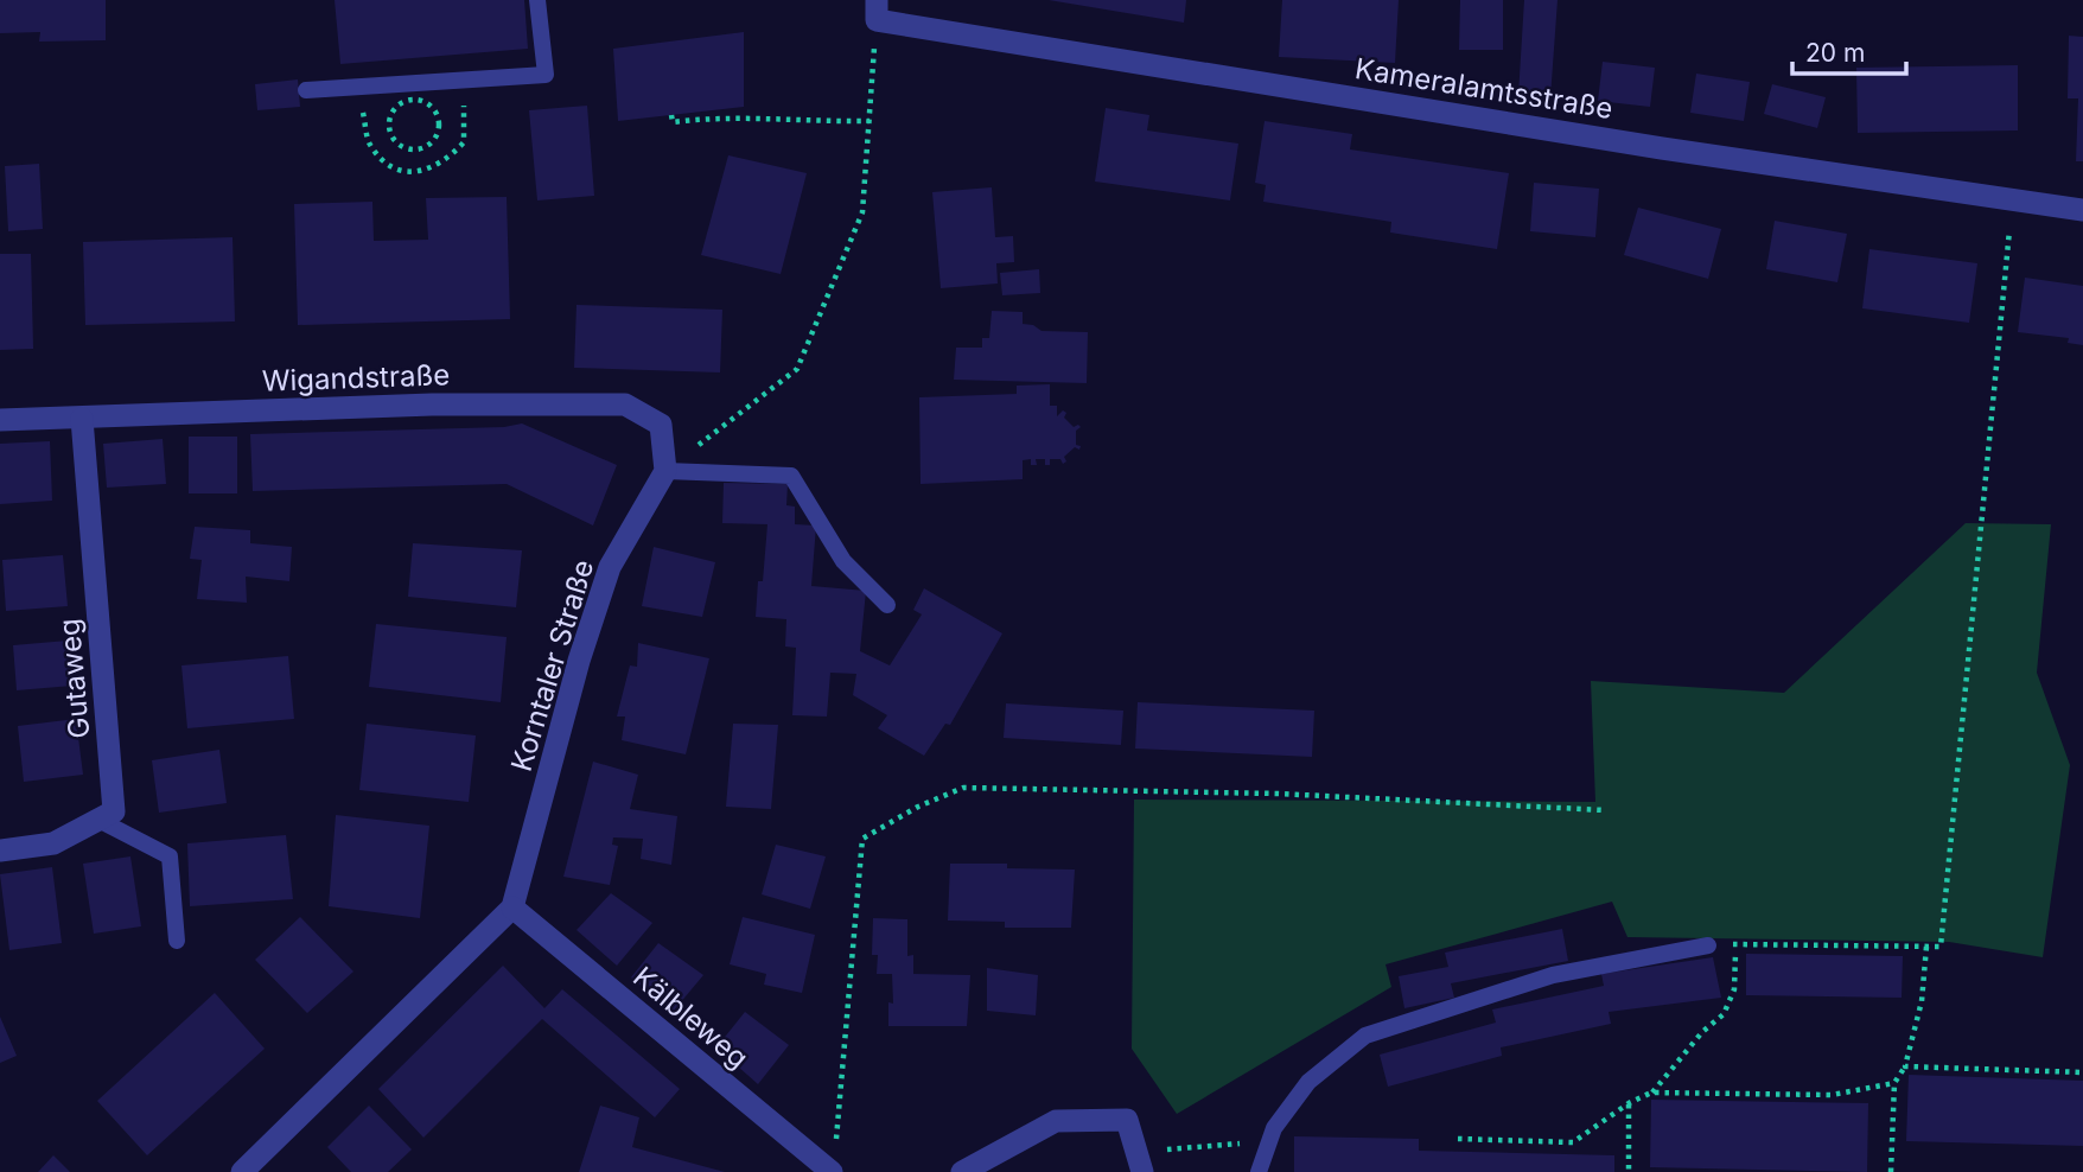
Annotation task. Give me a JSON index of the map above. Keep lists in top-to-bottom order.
{
  "streets": {
    "street": [
      "Kameralamtsstraße",
      "Wigandstraße",
      "Korntaler Straße",
      "Gutaweg",
      "Kälbleweg"
    ]
  },
  "crossings": [
    ["Wigandstraße", "Korntaler Straße"],
    ["Wigandstraße", "Gutaweg"],
    ["Korntaler Straße", "Kälbleweg"]
  ],
  "scale_bar": "20 m"
}
